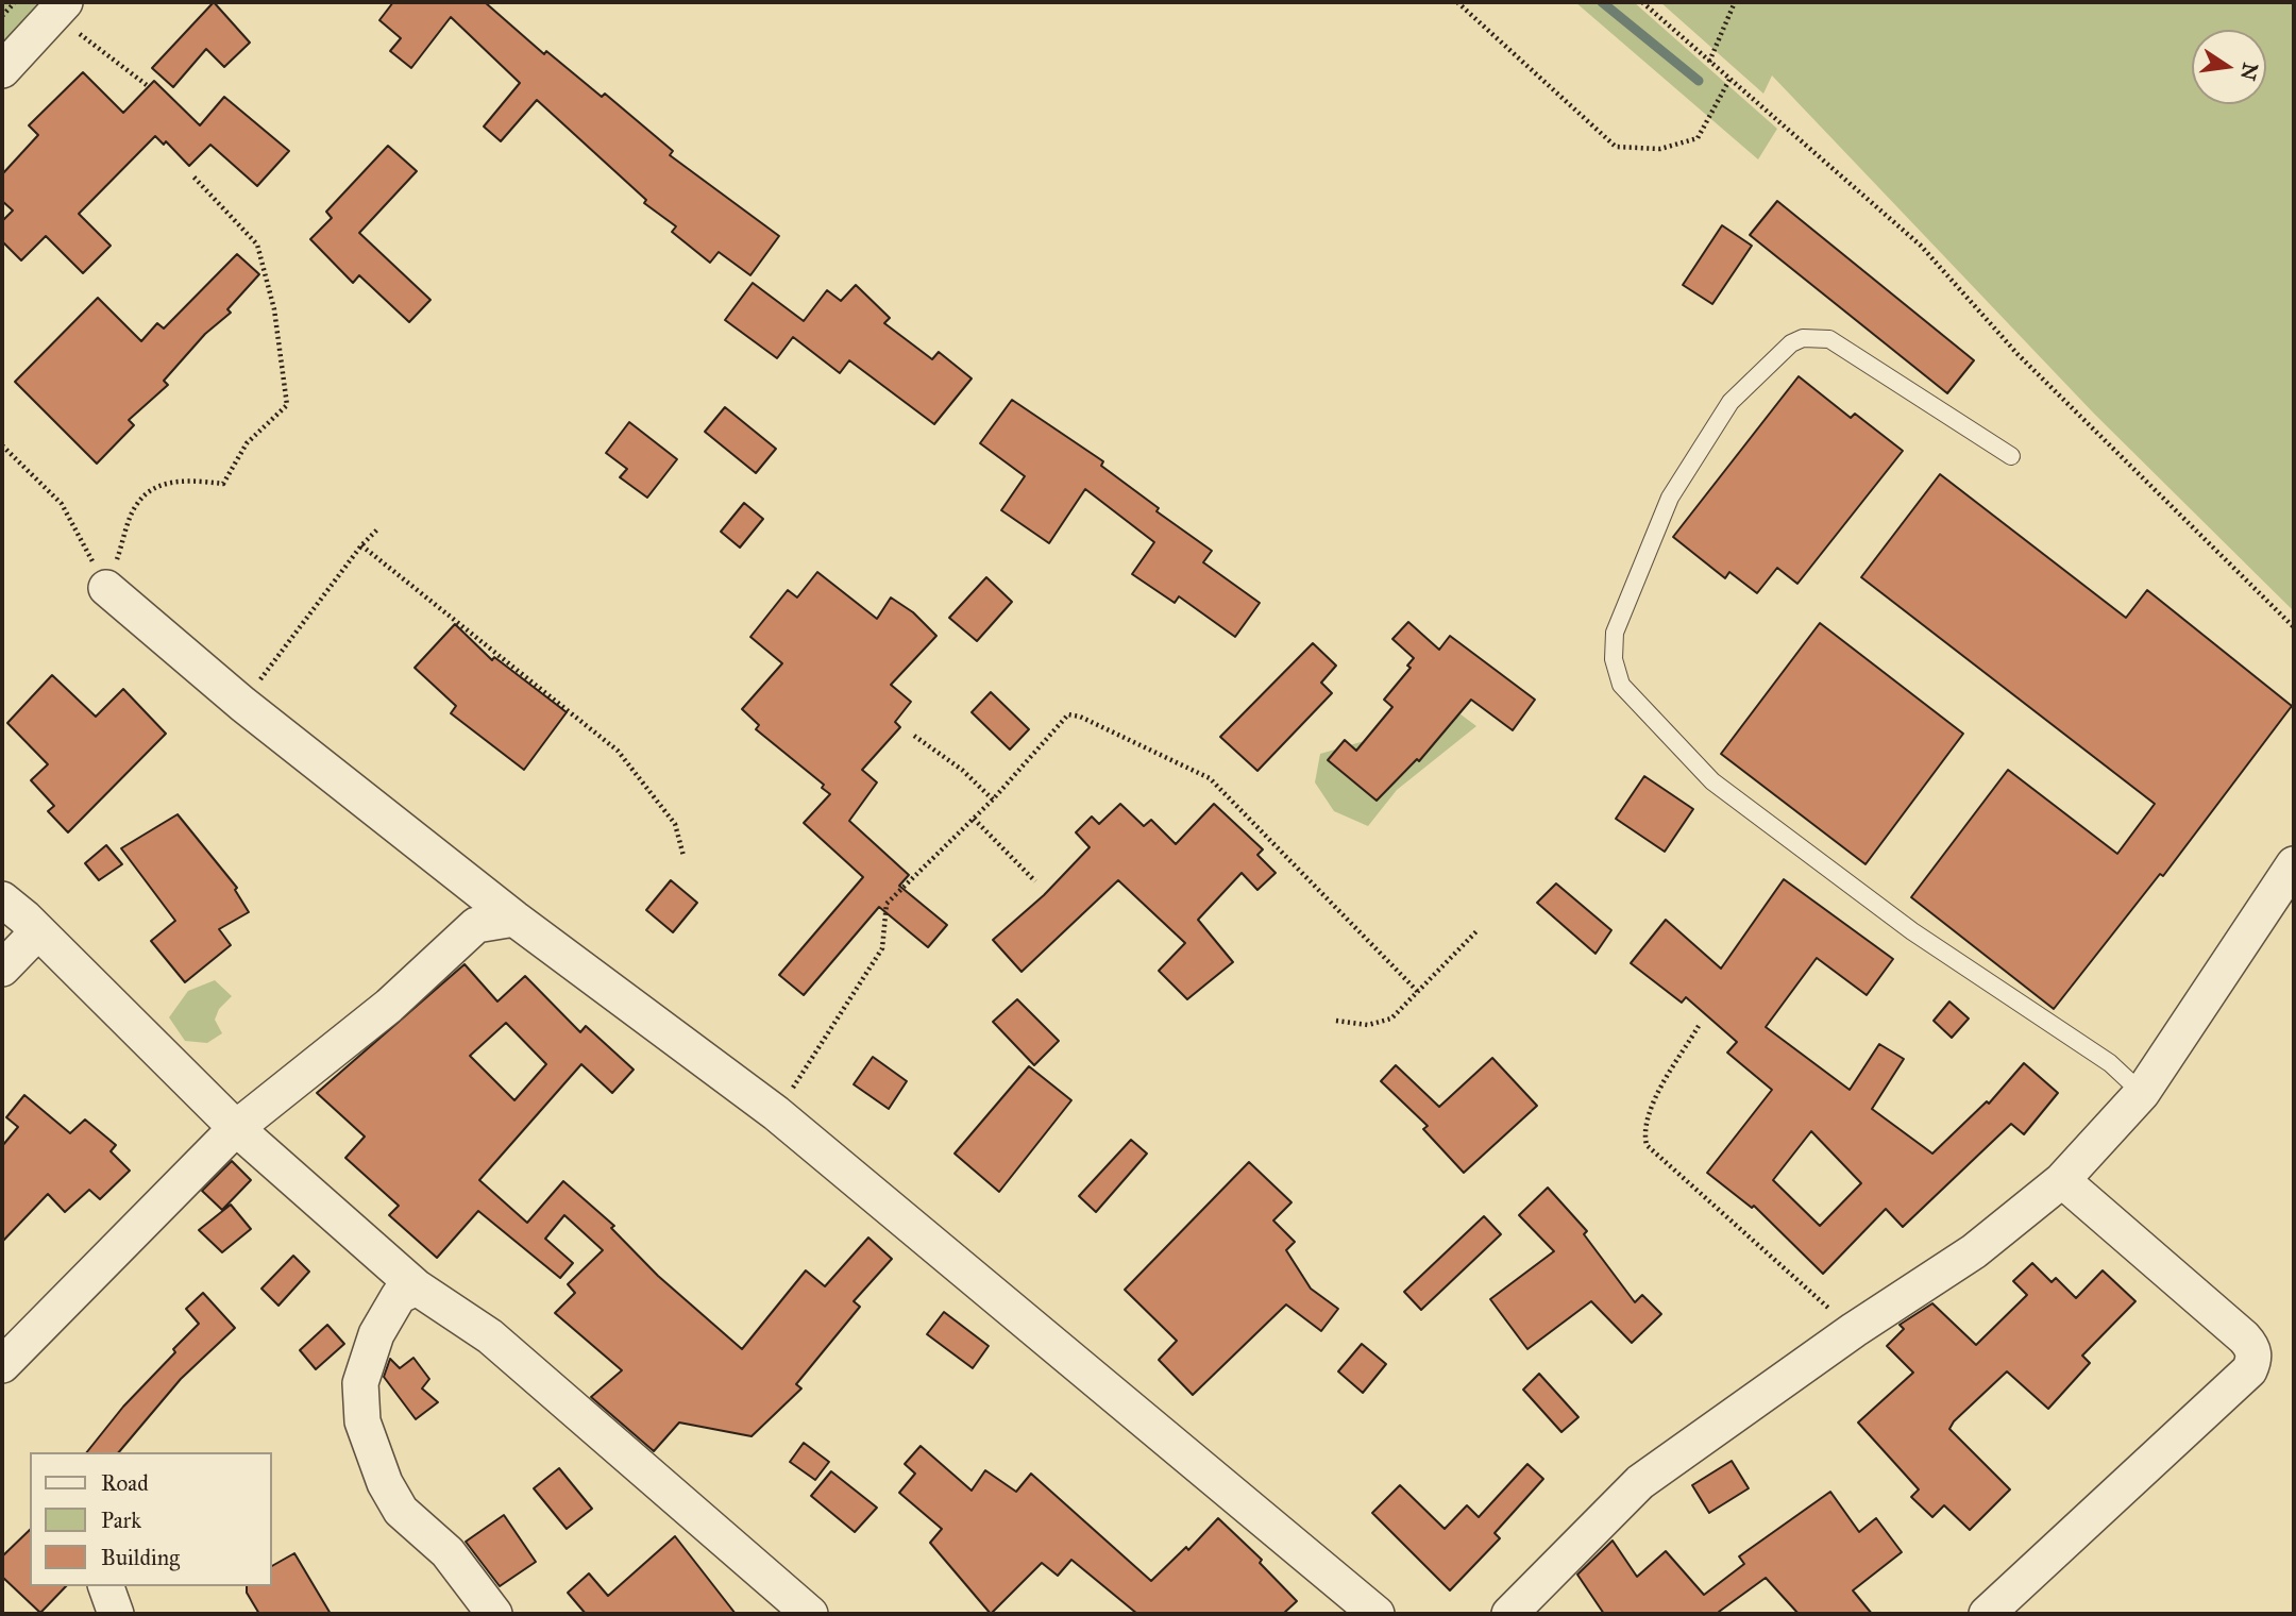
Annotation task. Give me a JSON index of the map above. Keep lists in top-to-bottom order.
{
  "legend": ["Road", "Park", "Building"],
  "north": "right"
}
